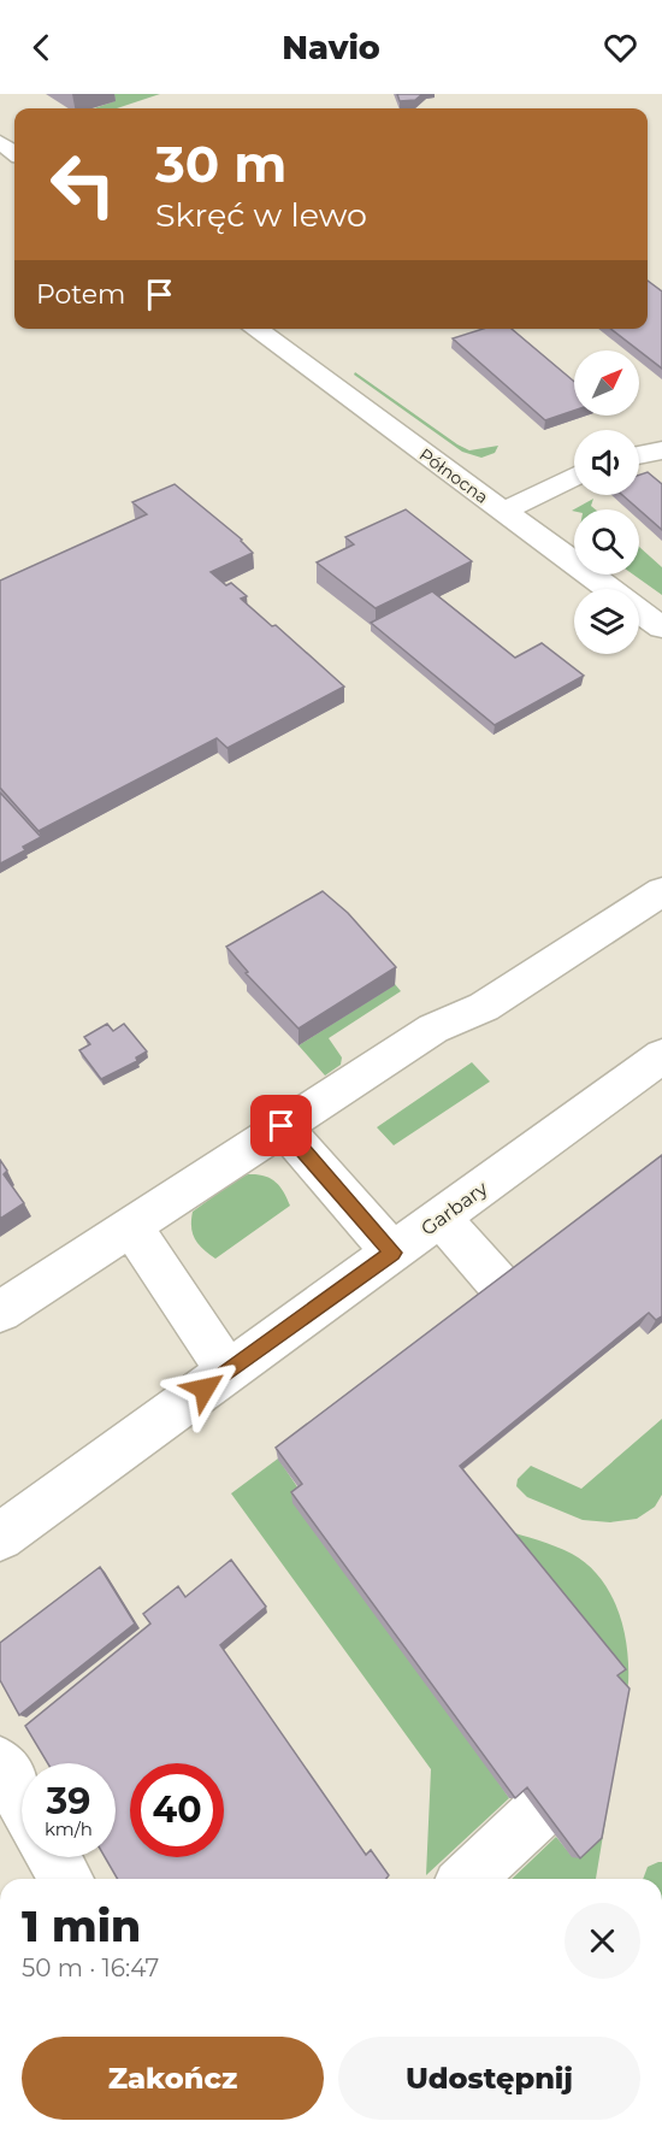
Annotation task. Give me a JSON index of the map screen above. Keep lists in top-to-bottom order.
{
  "streets": {
    "street": ["Północna", "Garbary"]
  },
  "north": "top right",
  "page": {
    "header": "Navio",
    "turn": ["30 m", "Skręć w lewo"],
    "then": "Potem",
    "speed": "39 km/h",
    "limit": "40",
    "heading": ["1 min", "50 m · 16:47"],
    "buttons": ["Zakończ", "Udostępnij"]
  }
}
